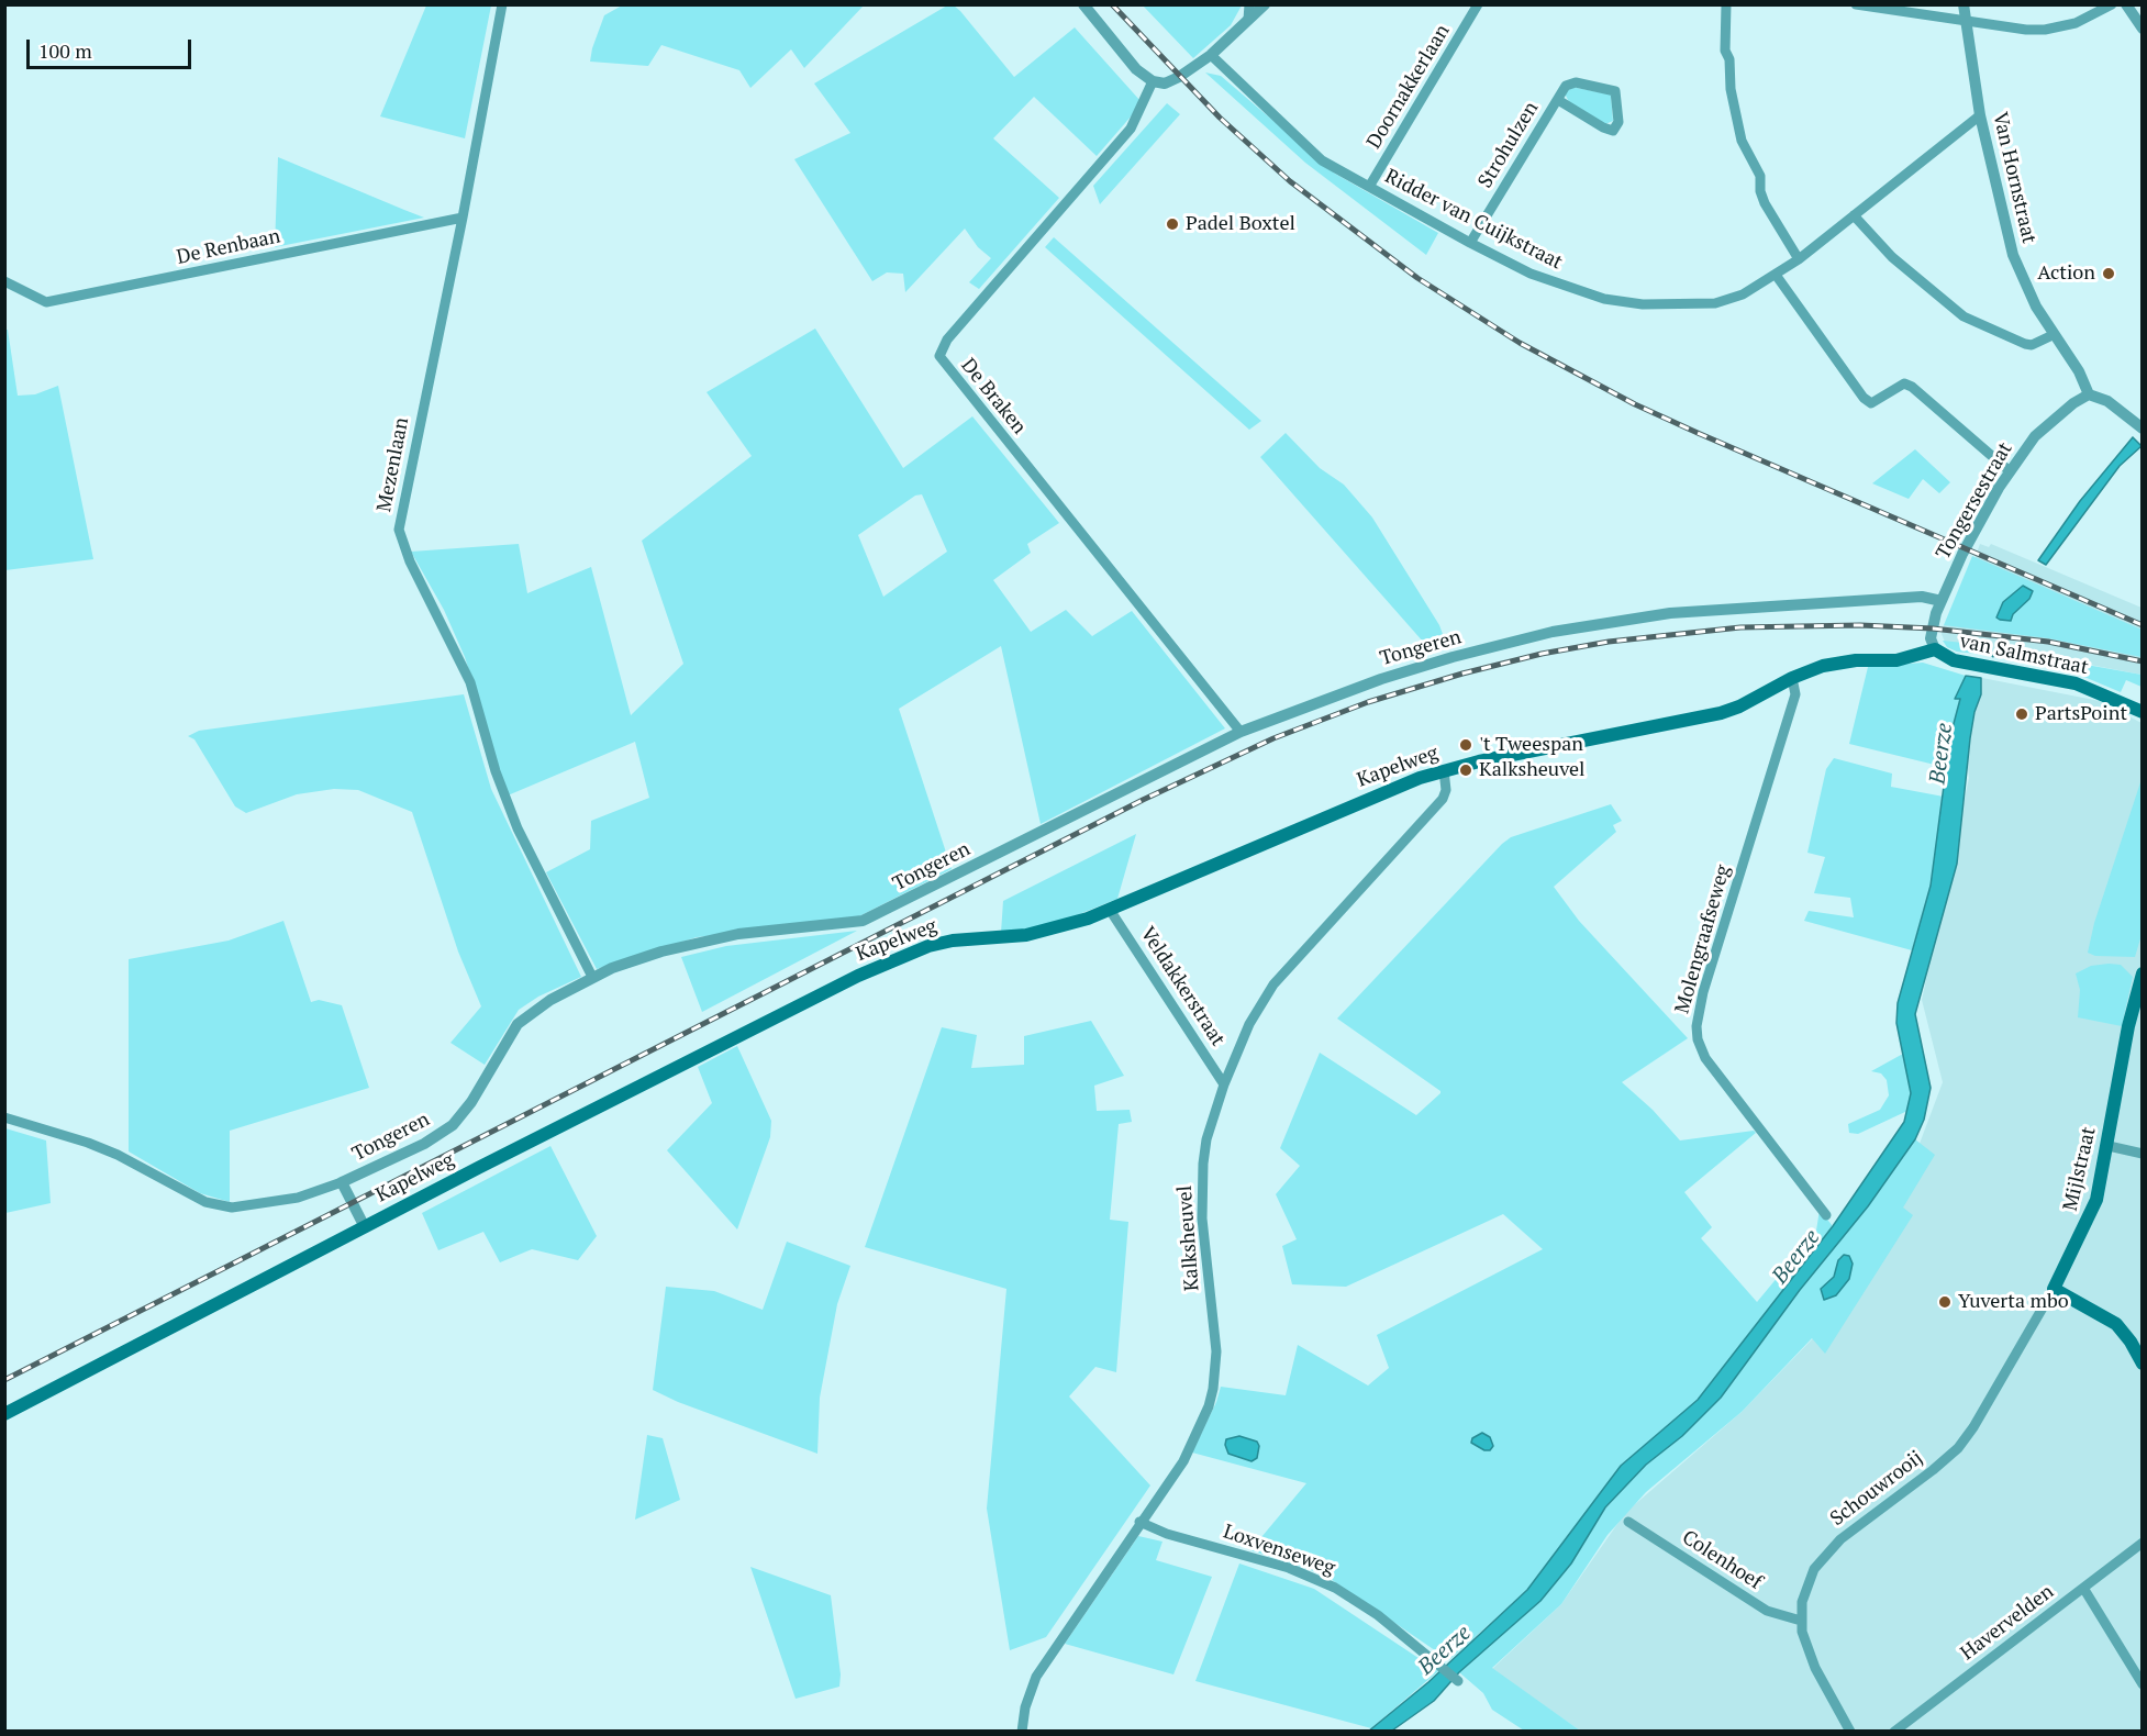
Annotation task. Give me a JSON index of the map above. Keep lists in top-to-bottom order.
{
  "streets": {
    "main road": ["van Salmstraat", "Kapelweg", "Mijlstraat"],
    "street": [
      "Doornakkerlaan",
      "Strohulzen",
      "Van Hornstraat",
      "Ridder van Cuijkstraat",
      "De Renbaan",
      "De Braken",
      "Mezenlaan",
      "Tongersestraat",
      "Tongeren",
      "Molengraafseweg",
      "Veldakkerstraat",
      "Kalksheuvel",
      "Schouwrooij",
      "Loxvenseweg",
      "Colenhoef",
      "Havervelden"
    ]
  },
  "crossings": [
    ["Doornakkerlaan", "Ridder van Cuijkstraat"],
    ["Strohulzen", "Ridder van Cuijkstraat"],
    ["Van Hornstraat", "Ridder van Cuijkstraat"],
    ["Van Hornstraat", "Tongersestraat"],
    ["De Renbaan", "Mezenlaan"],
    ["De Braken", "Tongeren"],
    ["Mezenlaan", "Tongeren"],
    ["Tongersestraat", "Tongeren"],
    ["Tongersestraat", "van Salmstraat"],
    ["Tongersestraat", "Kapelweg"],
    ["van Salmstraat", "Kapelweg"],
    ["Kapelweg", "Molengraafseweg"],
    ["Kapelweg", "Veldakkerstraat"],
    ["Kapelweg", "Kalksheuvel"],
    ["Veldakkerstraat", "Kalksheuvel"],
    ["Mijlstraat", "Schouwrooij"],
    ["Kalksheuvel", "Loxvenseweg"],
    ["Schouwrooij", "Colenhoef"]
  ],
  "water": ["Beerze"],
  "places": [
    "Padel Boxtel",
    "Action",
    "PartsPoint",
    "'t Tweespan",
    "Kalksheuvel",
    "Yuverta mbo"
  ],
  "scale_bar": "100 m"
}
